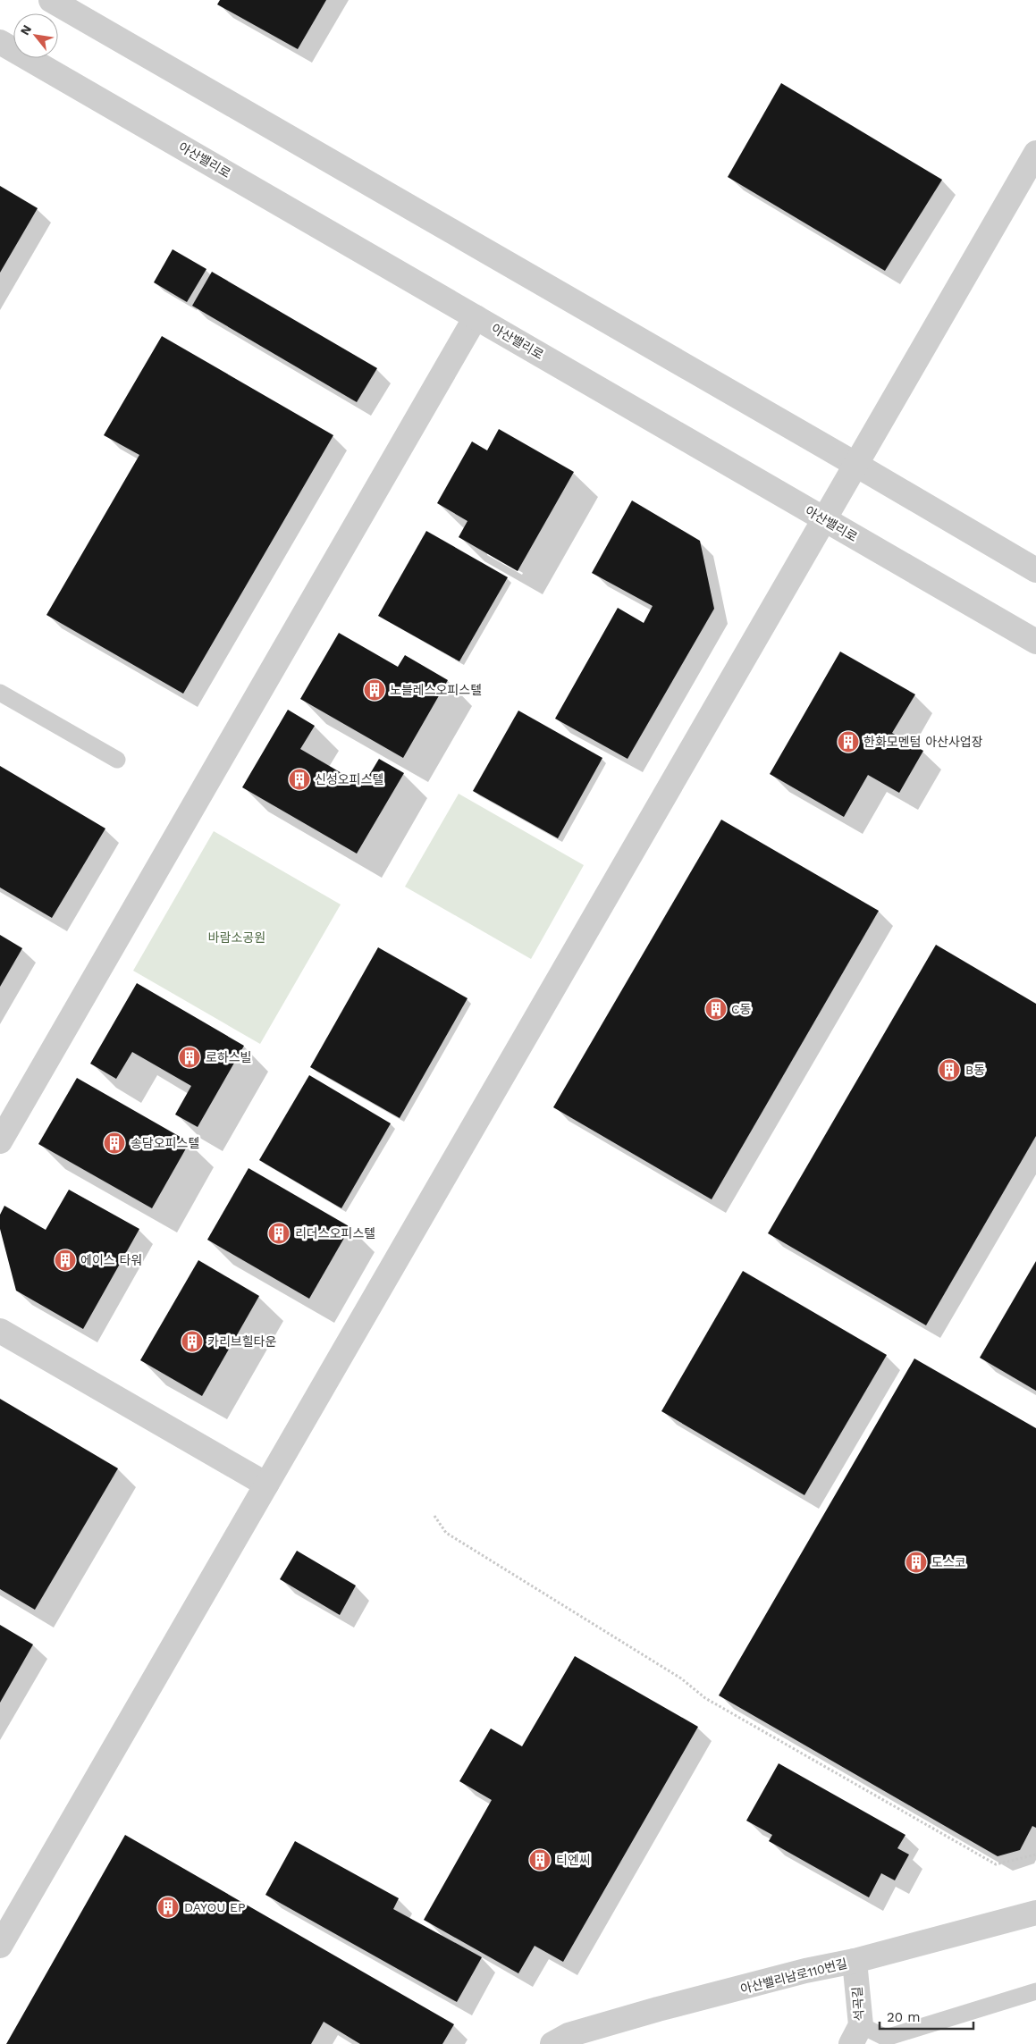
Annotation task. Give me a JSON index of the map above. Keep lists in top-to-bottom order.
{
  "streets": {
    "street": ["아산밸리로", "아산밸리남로110번길", "석곡길"]
  },
  "crossings": [
    ["아산밸리남로110번길", "석곡길"]
  ],
  "parks": ["바람소공원"],
  "places": {
    "building": [
      "노블레스오피스텔",
      "한화모멘텀 아산사업장",
      "신성오피스텔",
      "C동",
      "로하스빌",
      "B동",
      "송담오피스텔",
      "리더스오피스텔",
      "에이스 타워",
      "카리브힐타운",
      "도스코",
      "티엔씨",
      "DAYOU EP"
    ]
  },
  "scale_bar": "20 m",
  "north": "top left"
}
